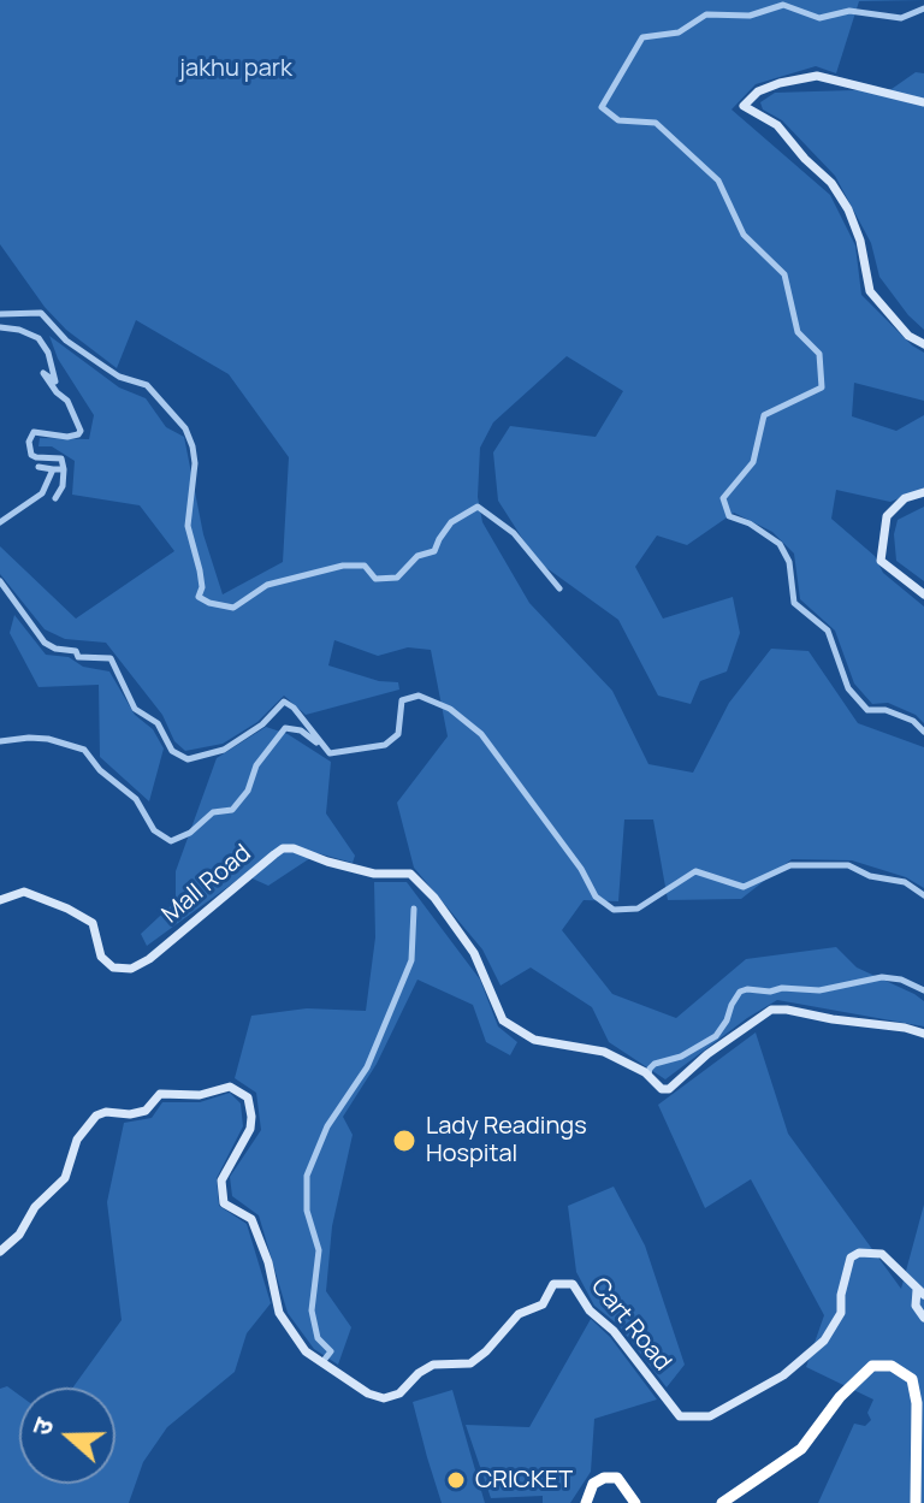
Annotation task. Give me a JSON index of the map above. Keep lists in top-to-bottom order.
{
  "streets": {
    "main road": ["Mall Road", "Cart Road"]
  },
  "parks": ["jakhu park"],
  "places": ["Lady Readings Hospital", "CRICKET"],
  "north": "left"
}
